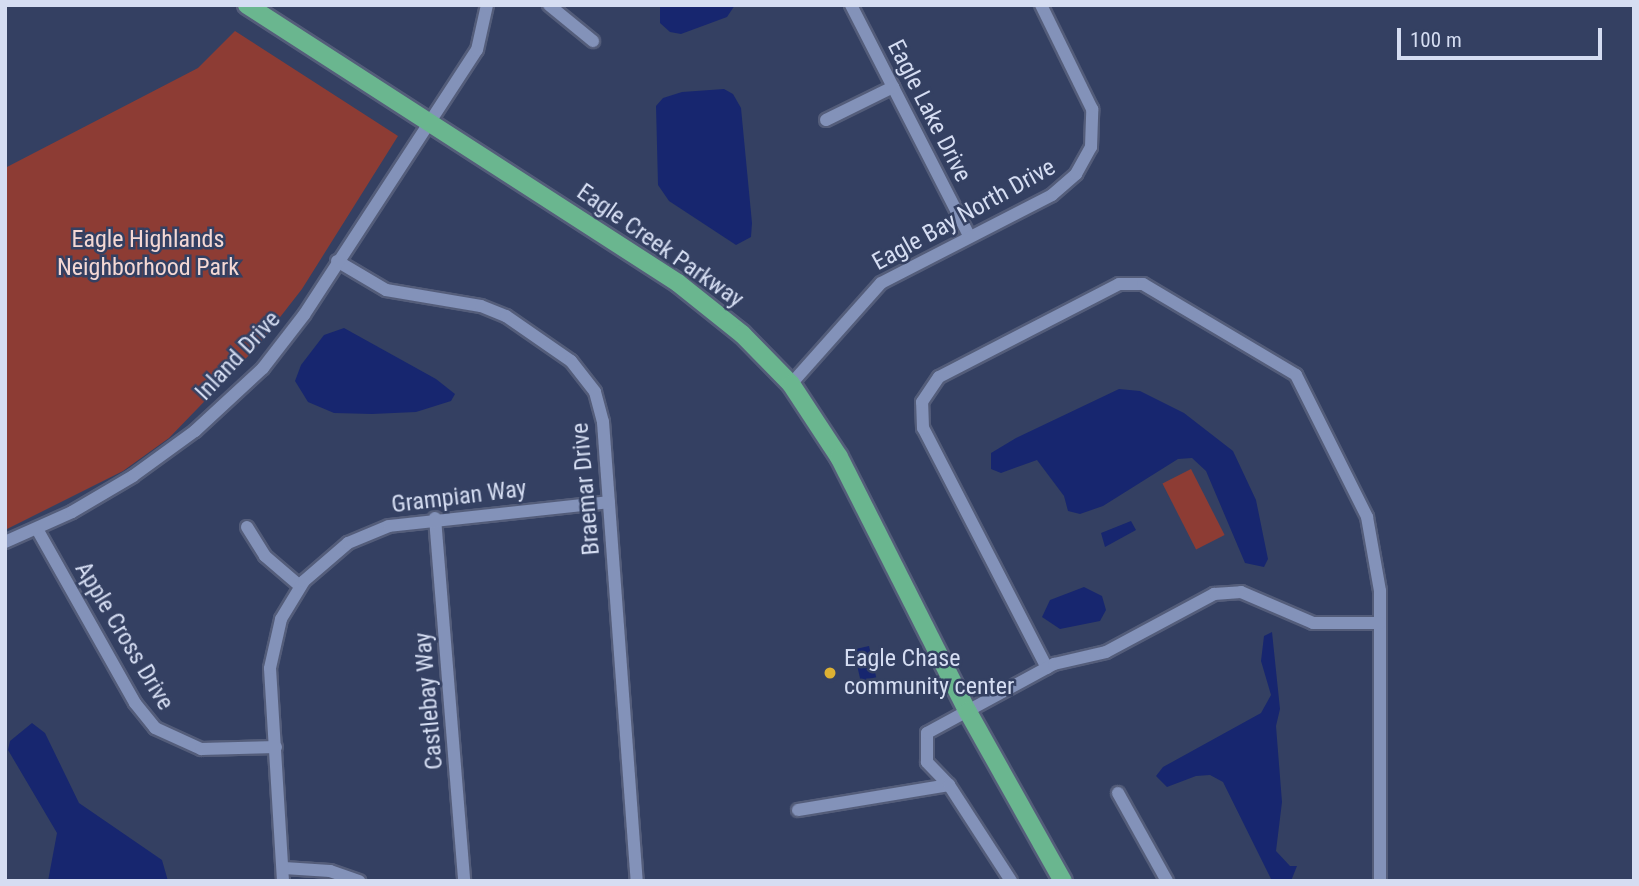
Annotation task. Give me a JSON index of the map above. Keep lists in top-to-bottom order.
{
  "streets": {
    "main road": ["Eagle Creek Parkway"],
    "street": [
      "Eagle Lake Drive",
      "Eagle Bay North Drive",
      "Inland Drive",
      "Braemar Drive",
      "Grampian Way",
      "Apple Cross Drive",
      "Castlebay Way"
    ]
  },
  "crossings": [
    ["Eagle Lake Drive", "Eagle Bay North Drive"],
    ["Eagle Bay North Drive", "Eagle Creek Parkway"],
    ["Eagle Creek Parkway", "Inland Drive"],
    ["Inland Drive", "Braemar Drive"],
    ["Inland Drive", "Apple Cross Drive"],
    ["Braemar Drive", "Grampian Way"],
    ["Grampian Way", "Apple Cross Drive"],
    ["Grampian Way", "Castlebay Way"]
  ],
  "parks": ["Eagle Highlands Neighborhood Park"],
  "places": ["Eagle Chase community center"],
  "scale_bar": "100 m"
}
